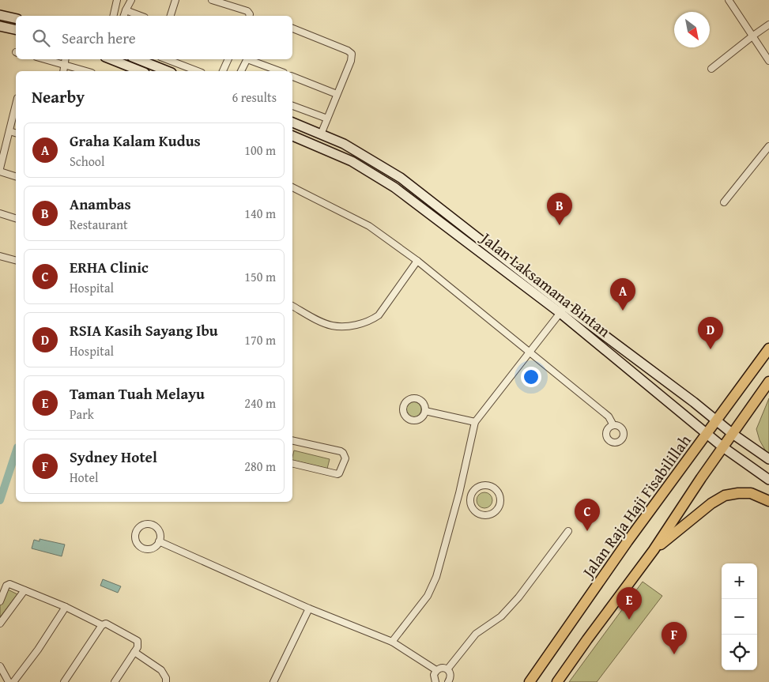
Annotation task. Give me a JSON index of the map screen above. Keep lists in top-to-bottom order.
{
  "streets": {
    "main road": ["Jalan Laksamana Bintan", "Jalan Raja Haji Fisabilillah"]
  },
  "crossings": [
    ["Jalan Laksamana Bintan", "Jalan Raja Haji Fisabilillah"]
  ],
  "north": "bottom right",
  "page": {
    "search": "Search here",
    "heading": ["Nearby", "6 results"],
    "list": [
      {
        "mark": "A",
        "name": "Graha Kalam Kudus",
        "note": "School",
        "value": "100 m"
      },
      {
        "mark": "B",
        "name": "Anambas",
        "note": "Restaurant",
        "value": "140 m"
      },
      {
        "mark": "C",
        "name": "ERHA Clinic",
        "note": "Hospital",
        "value": "150 m"
      },
      {
        "mark": "D",
        "name": "RSIA Kasih Sayang Ibu",
        "note": "Hospital",
        "value": "170 m"
      },
      {
        "mark": "E",
        "name": "Taman Tuah Melayu",
        "note": "Park",
        "value": "240 m"
      },
      {
        "mark": "F",
        "name": "Sydney Hotel",
        "note": "Hotel",
        "value": "280 m"
      }
    ],
    "pins": [
      "B",
      "A",
      "D",
      "C",
      "E",
      "F"
    ],
    "map_buttons": ["+", "−"]
  }
}
